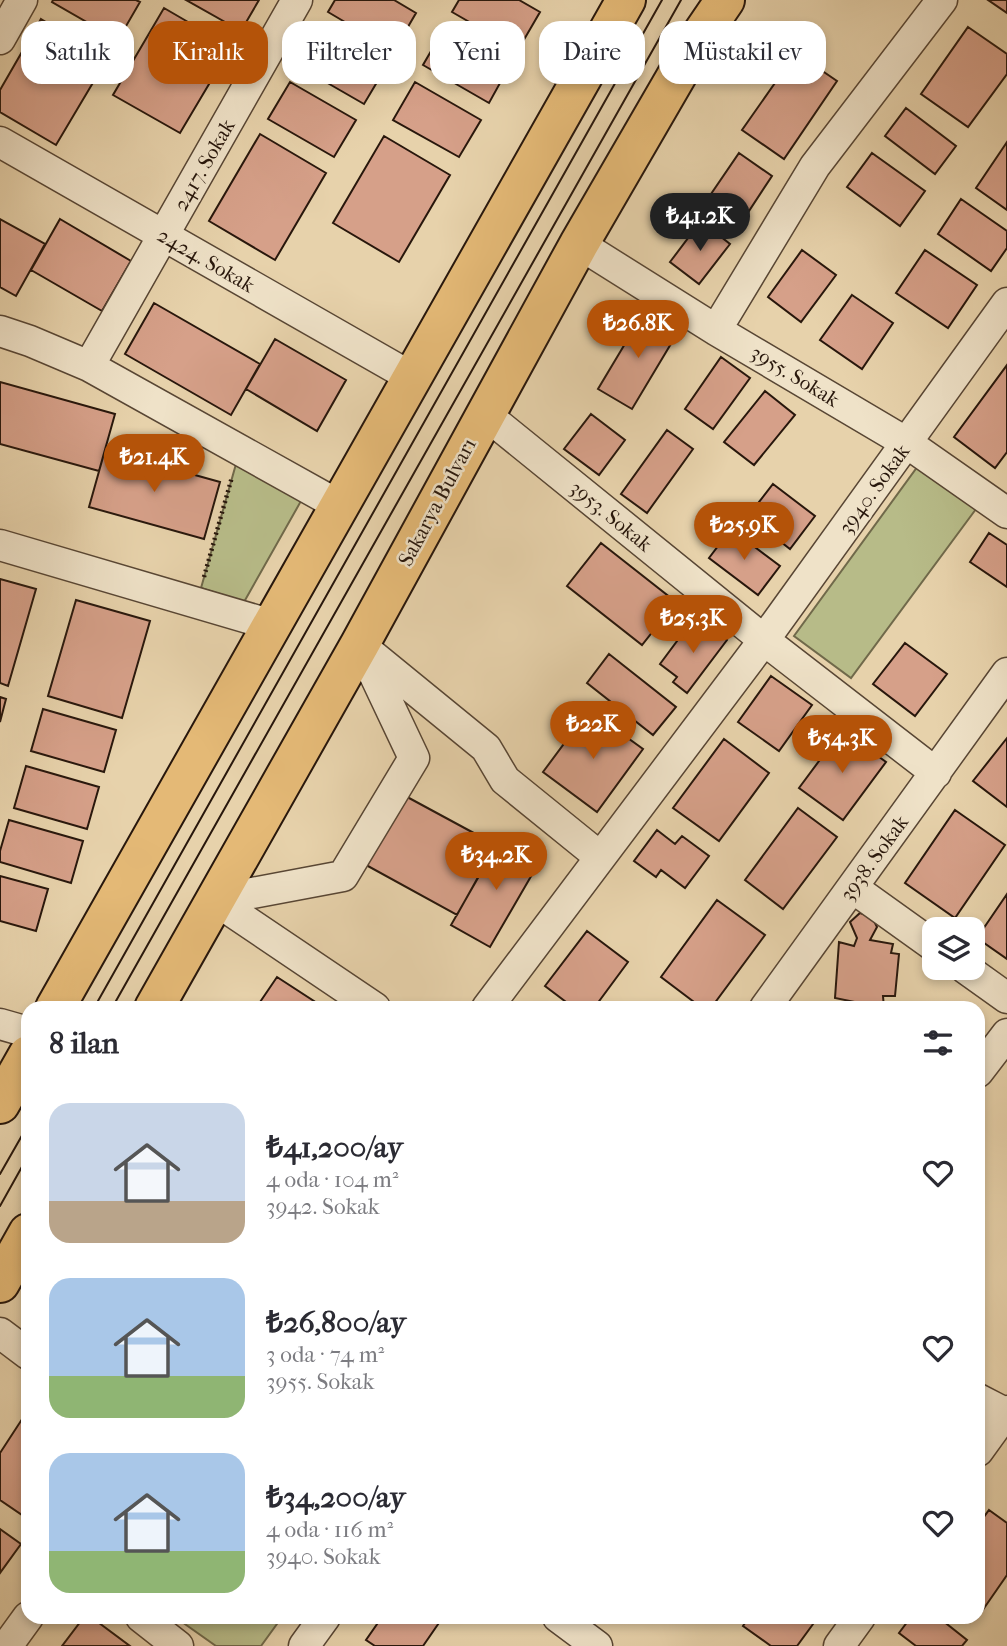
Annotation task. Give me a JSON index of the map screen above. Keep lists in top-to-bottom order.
{
  "streets": {
    "main road": ["Sakarya Bulvarı"],
    "street": [
      "2417. Sokak",
      "2424. Sokak",
      "3955. Sokak",
      "3940. Sokak",
      "3953. Sokak",
      "3938. Sokak"
    ]
  },
  "crossings": [
    ["2417. Sokak", "2424. Sokak"],
    ["3955. Sokak", "3940. Sokak"],
    ["3955. Sokak", "Sakarya Bulvarı"],
    ["3940. Sokak", "3953. Sokak"],
    ["Sakarya Bulvarı", "3953. Sokak"],
    ["3953. Sokak", "3938. Sokak"]
  ],
  "page": {
    "chip": [
      "Satılık",
      "Kiralık",
      "Filtreler",
      "Yeni",
      "Daire",
      "Müstakil ev"
    ],
    "price": [
      "₺41.2K",
      "₺26.8K",
      "₺21.4K",
      "₺25.9K",
      "₺25.3K",
      "₺22K",
      "₺54.3K",
      "₺34.2K"
    ],
    "heading": "8 ilan",
    "list": [
      {
        "name": "₺41,200/ay",
        "note": "4 oda · 104 m² · 3942. Sokak"
      },
      {
        "name": "₺26,800/ay",
        "note": "3 oda · 74 m² · 3955. Sokak"
      },
      {
        "name": "₺34,200/ay",
        "note": "4 oda · 116 m² · 3940. Sokak"
      }
    ]
  }
}
